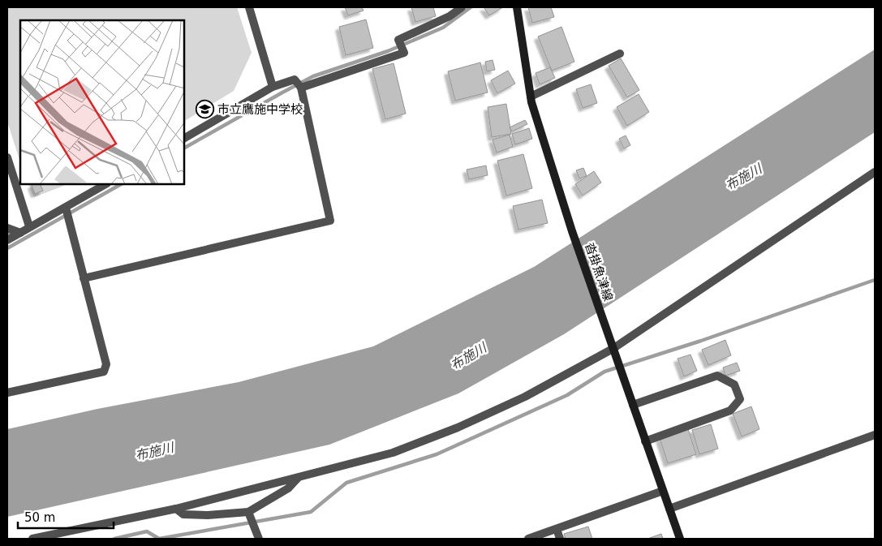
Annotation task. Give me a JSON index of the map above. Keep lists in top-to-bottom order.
{
  "streets": {
    "main road": ["沓掛魚津線"]
  },
  "water": ["布施川"],
  "places": {
    "school or university": ["市立鷹施中学校"]
  },
  "scale_bar": "50 m"
}
